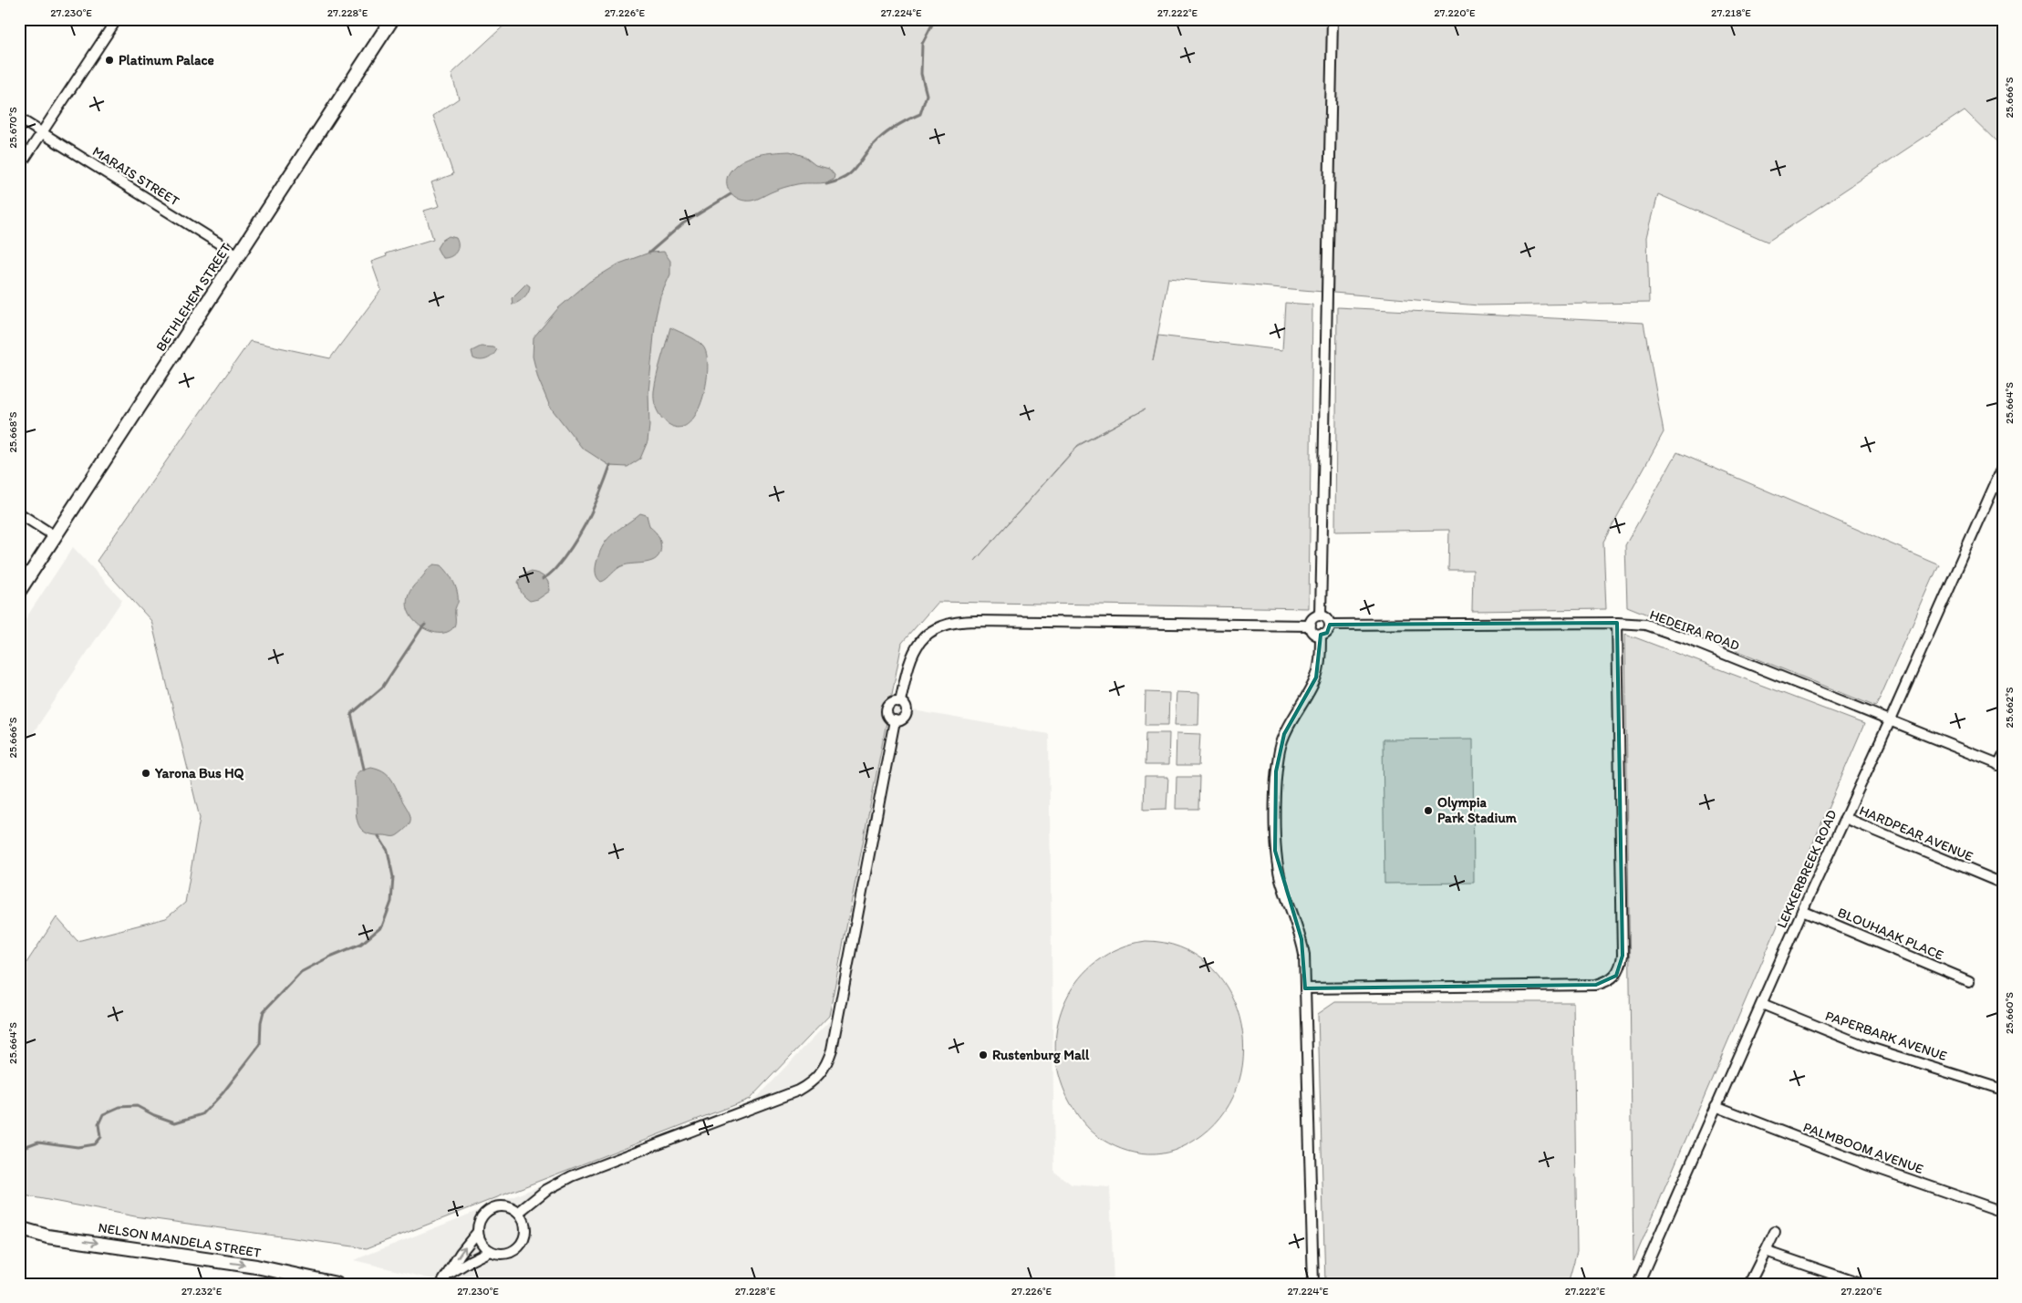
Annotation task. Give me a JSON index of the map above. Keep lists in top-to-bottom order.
{
  "streets": {
    "main road": ["BETHLEHEM STREET", "NELSON MANDELA STREET"],
    "street": [
      "MARAIS STREET",
      "HEDEIRA ROAD",
      "HARDPEAR AVENUE",
      "LEKKERBREEK ROAD",
      "BLOUHAAK PLACE",
      "PAPERBARK AVENUE",
      "PALMBOOM AVENUE"
    ]
  },
  "crossings": [
    ["MARAIS STREET", "BETHLEHEM STREET"],
    ["HEDEIRA ROAD", "LEKKERBREEK ROAD"],
    ["HARDPEAR AVENUE", "LEKKERBREEK ROAD"],
    ["LEKKERBREEK ROAD", "BLOUHAAK PLACE"],
    ["LEKKERBREEK ROAD", "PAPERBARK AVENUE"],
    ["LEKKERBREEK ROAD", "PALMBOOM AVENUE"]
  ],
  "one_way": ["NELSON MANDELA STREET"],
  "places": [
    "Platinum Palace",
    "Yarona Bus HQ",
    "Olympia Park Stadium",
    "Rustenburg Mall"
  ],
  "coordinates": [
    "27.230°E",
    "27.228°E",
    "27.226°E",
    "27.224°E",
    "27.222°E",
    "27.220°E",
    "27.218°E",
    "25.666°S",
    "25.670°S",
    "25.664°S",
    "25.668°S",
    "25.662°S",
    "25.660°S",
    "27.232°E"
  ]
}
